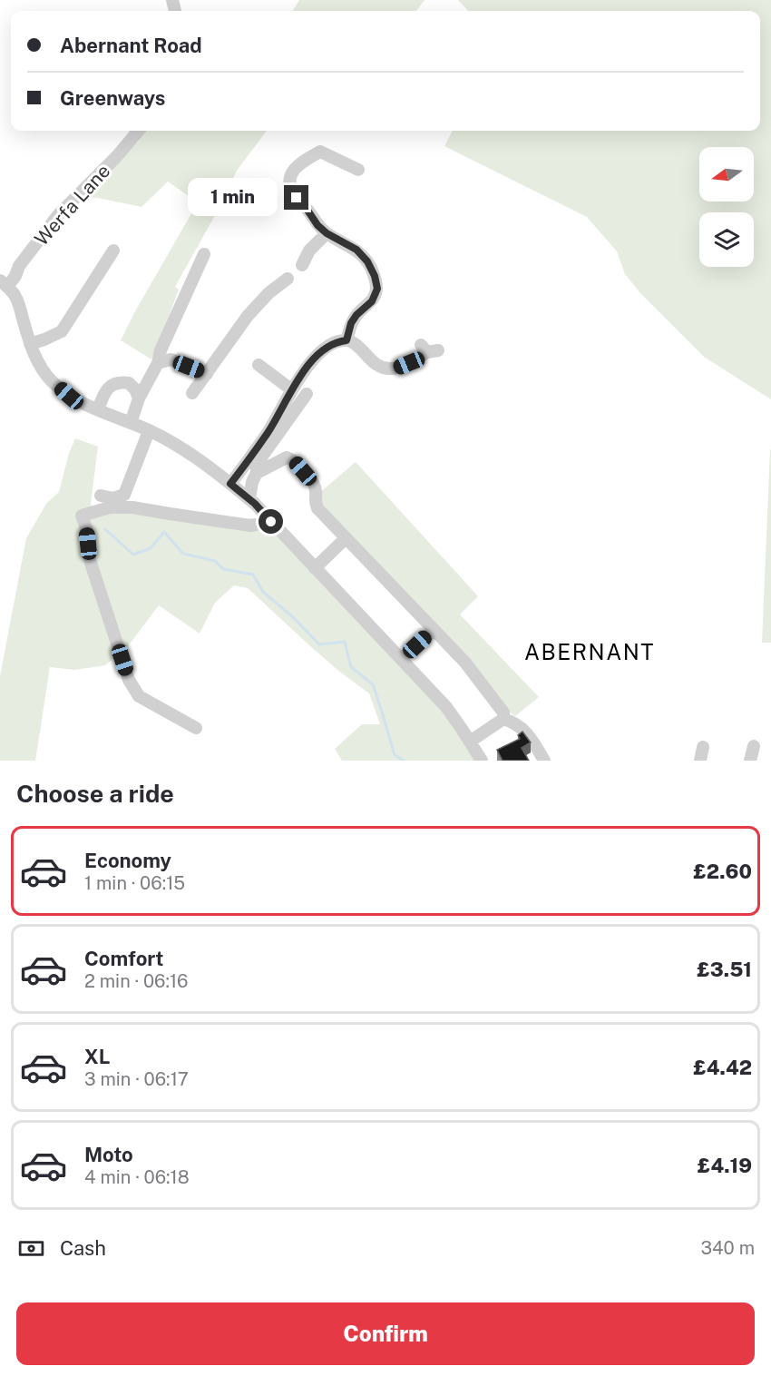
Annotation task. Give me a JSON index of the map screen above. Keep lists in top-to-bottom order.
{
  "streets": {
    "street": ["Werfa Lane"]
  },
  "districts": ["ABERNANT"],
  "north": "left",
  "page": {
    "banner": ["Abernant Road", "Greenways"],
    "bubble": "1 min",
    "heading": "Choose a ride",
    "list": [
      {
        "name": "Economy",
        "note": "1 min · 06:15",
        "value": "£2.60"
      },
      {
        "name": "Comfort",
        "note": "2 min · 06:16",
        "value": "£3.51"
      },
      {
        "name": "XL",
        "note": "3 min · 06:17",
        "value": "£4.42"
      },
      {
        "name": "Moto",
        "note": "4 min · 06:18",
        "value": "£4.19"
      }
    ],
    "pay": ["Cash", "340 m"],
    "buttons": "Confirm"
  }
}
